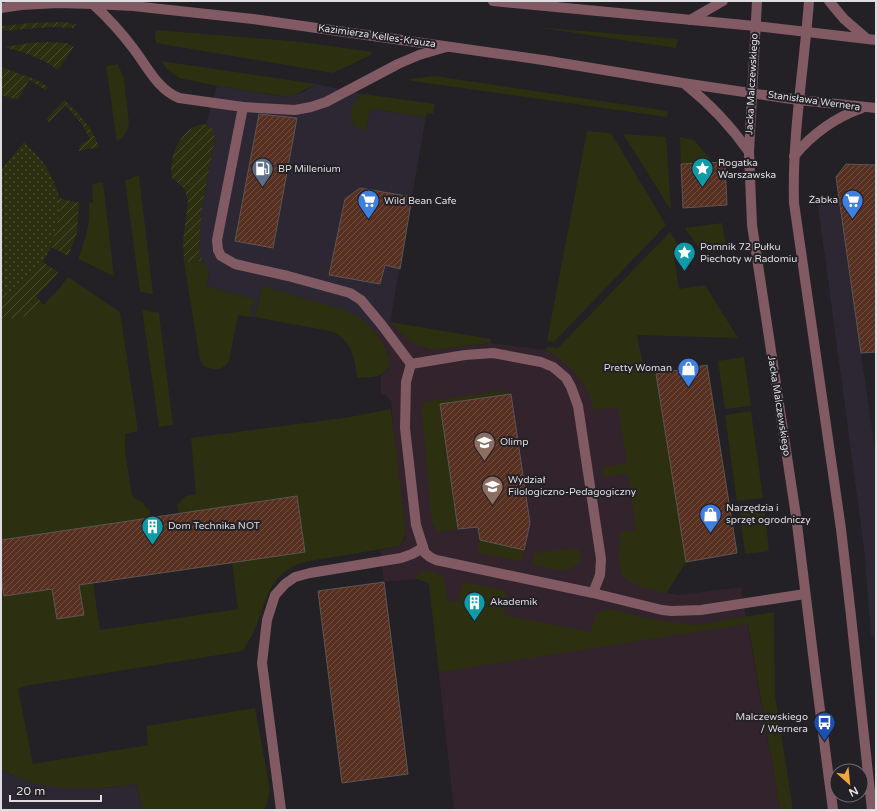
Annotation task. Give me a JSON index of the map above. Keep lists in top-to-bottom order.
{
  "streets": {
    "street": ["Kazimierza Kelles-Krauza", "Jacka Malczewskiego", "Stanisława Wernera"]
  },
  "crossings": [
    ["Kazimierza Kelles-Krauza", "Jacka Malczewskiego"],
    ["Kazimierza Kelles-Krauza", "Stanisława Wernera"],
    ["Jacka Malczewskiego", "Stanisława Wernera"]
  ],
  "places": {
    "fuel station": ["BP Millenium"],
    "place": ["Rogatka Warszawska", "Pomnik 72 Pułku Piechoty w Radomiu"],
    "supermarket": ["Żabka", "Wild Bean Cafe"],
    "shop": ["Pretty Woman", "Narzędzia i sprzęt ogrodniczy"],
    "school or university": ["Olimp", "Wydział Filologiczno-Pedagogiczny"],
    "building": ["Dom Technika NOT", "Akademik"],
    "bus stop": ["Malczewskiego / Wernera"]
  },
  "scale_bar": "20 m",
  "north": "bottom right"
}
